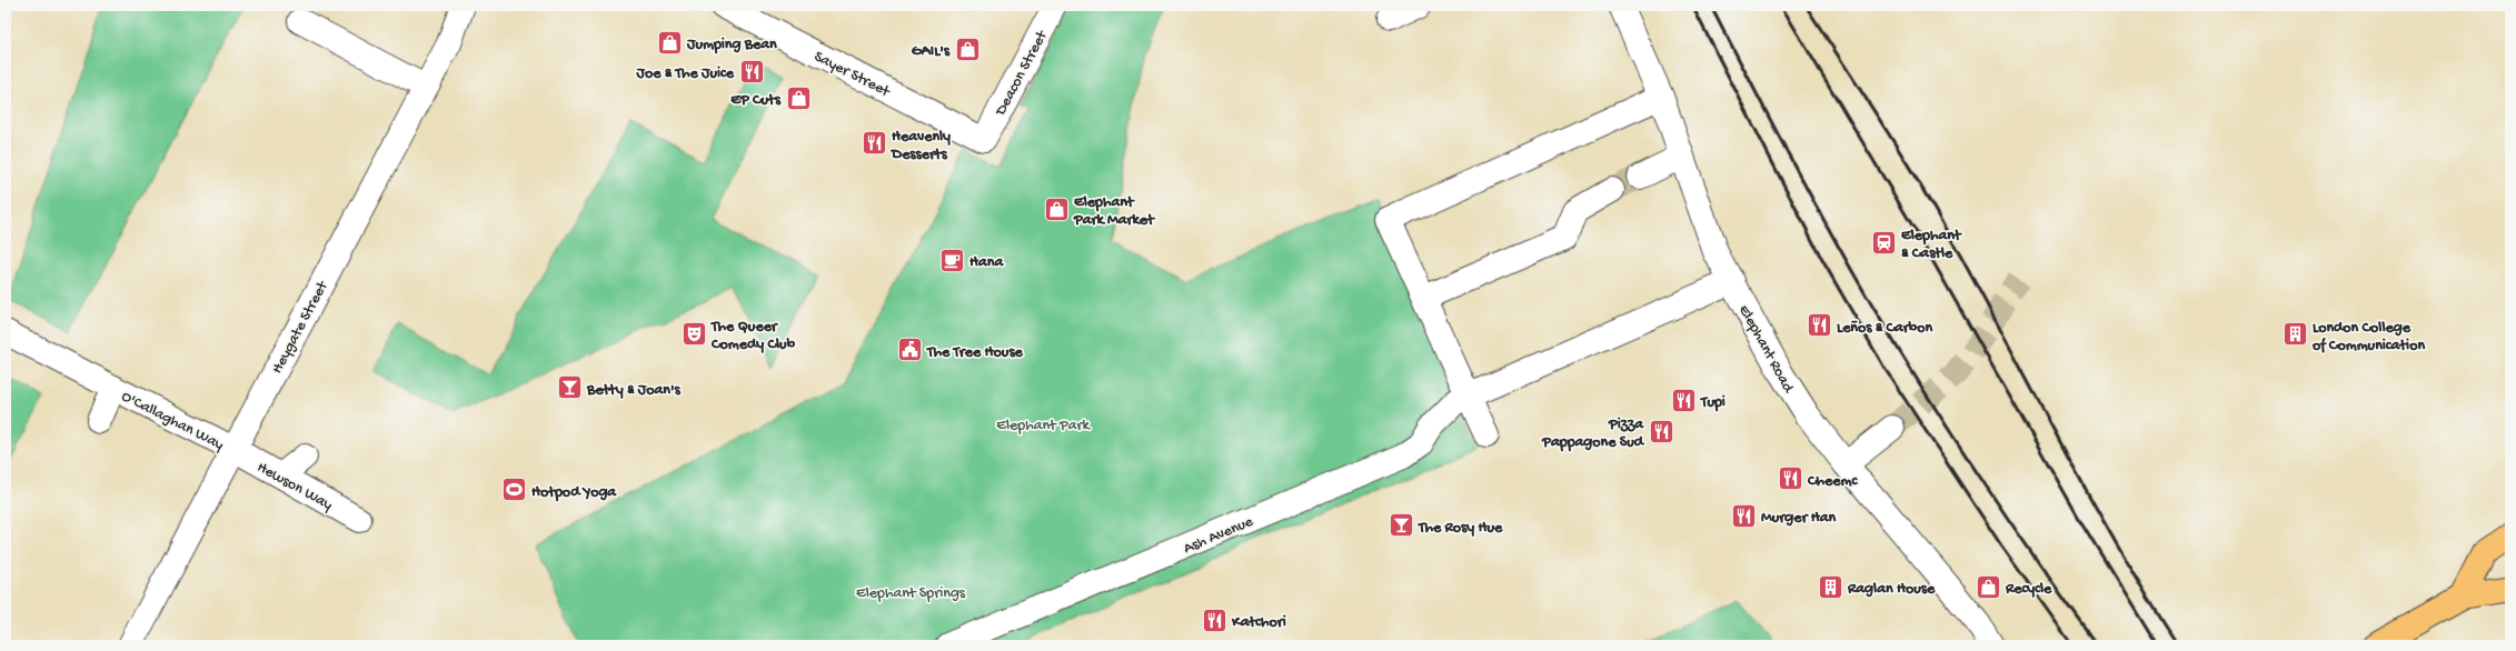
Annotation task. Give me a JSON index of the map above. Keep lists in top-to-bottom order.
{
  "streets": {
    "street": [
      "Sayer Street",
      "Deacon Street",
      "Heygate Street",
      "Elephant Road",
      "O'Callaghan Way",
      "Hewson Way",
      "Ash Avenue"
    ]
  },
  "crossings": [
    ["Sayer Street", "Deacon Street"],
    ["Heygate Street", "O'Callaghan Way"],
    ["Heygate Street", "Hewson Way"],
    ["Elephant Road", "Ash Avenue"],
    ["O'Callaghan Way", "Hewson Way"]
  ],
  "parks": ["Elephant Park", "Elephant Springs"],
  "places": {
    "shop": [
      "Jumping Bean",
      "GAIL's",
      "EP Cuts",
      "Elephant Park Market",
      "Recycle"
    ],
    "restaurant": [
      "Joe & The Juice",
      "Heavenly Desserts",
      "Leños & Carbon",
      "Tupi",
      "Pizza Pappagone Sud",
      "Cheemc",
      "Murger Han",
      "Katchori"
    ],
    "station": ["Elephant & Castle"],
    "cafe": ["Hana"],
    "theatre": ["The Queer Comedy Club"],
    "building": ["London College of Communication", "Raglan House"],
    "public building": ["The Tree House"],
    "bar": ["Betty & Joan's", "The Rosy Hue"],
    "sports": ["Hotpod Yoga"]
  }
}
